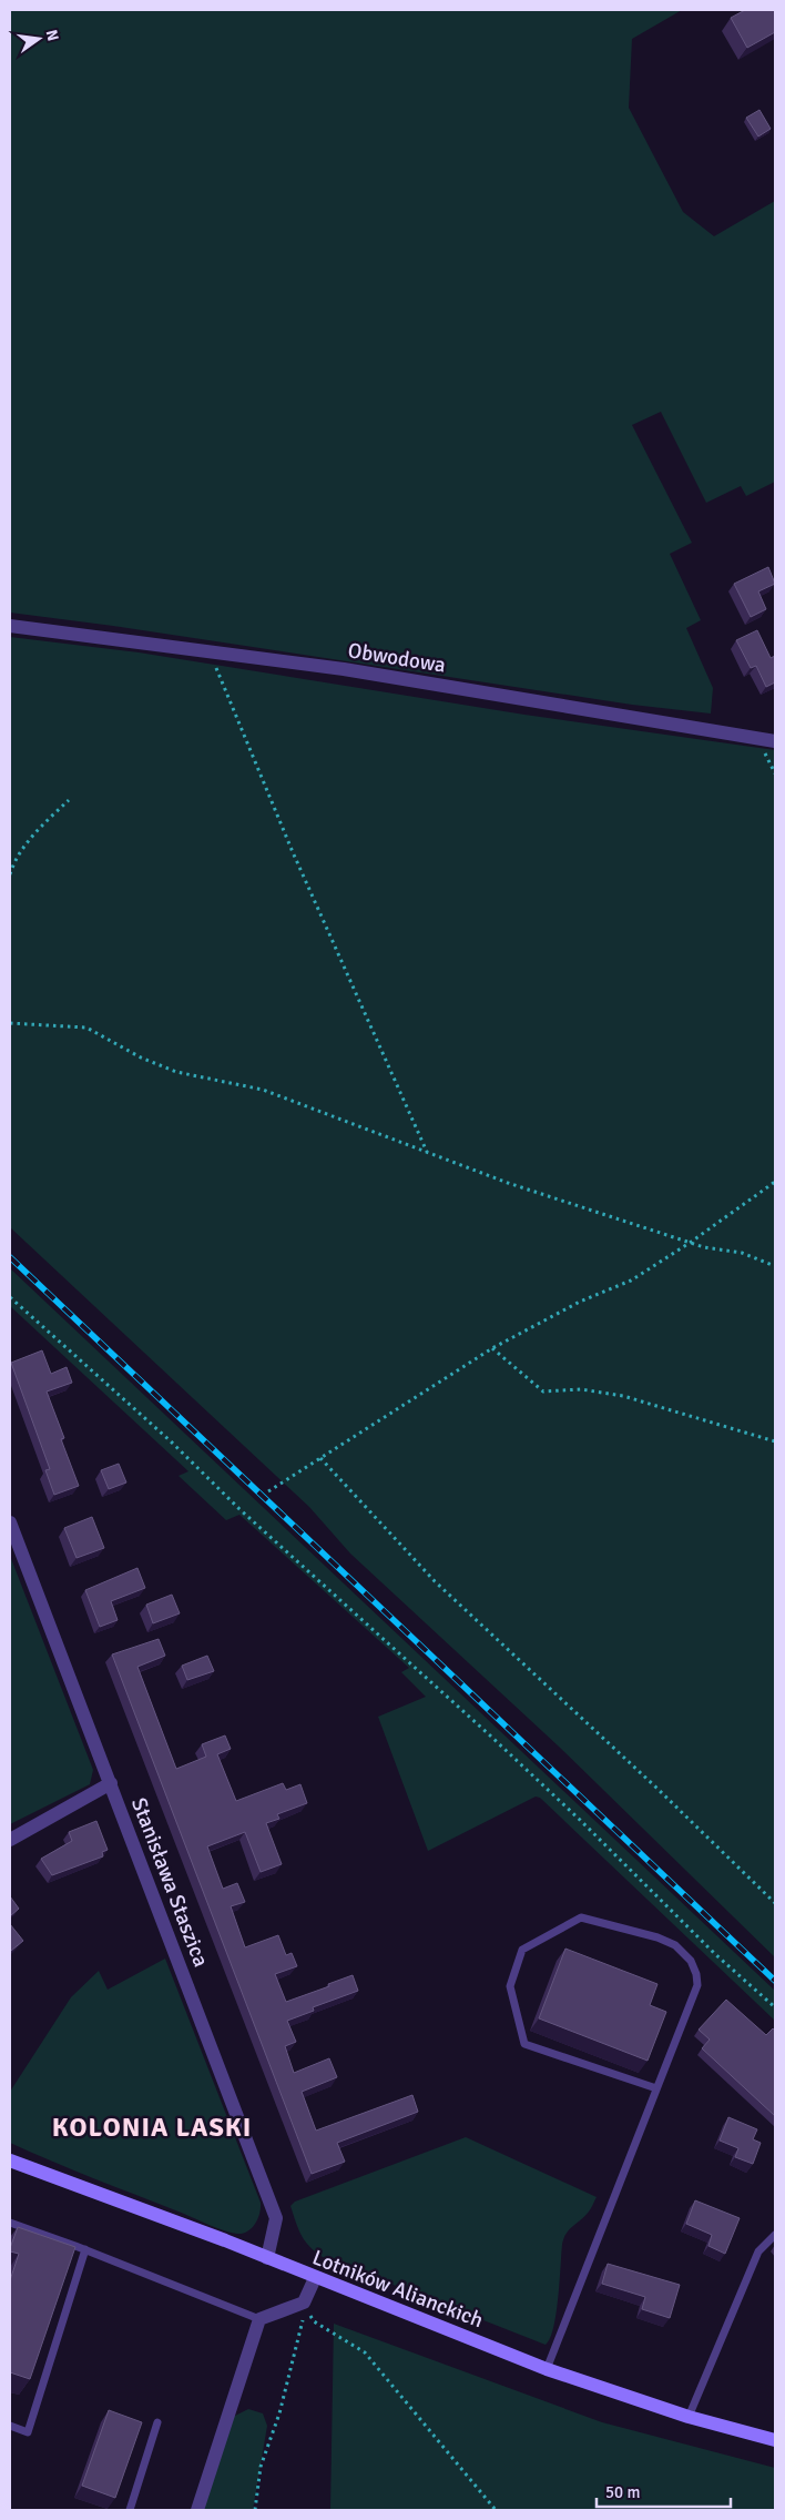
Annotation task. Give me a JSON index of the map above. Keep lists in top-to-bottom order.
{
  "streets": {
    "main road": ["Lotników Alianckich"],
    "street": ["Obwodowa", "Stanisława Staszica"]
  },
  "crossings": [
    ["Stanisława Staszica", "Lotników Alianckich"]
  ],
  "districts": ["KOLONIA LASKI"],
  "scale_bar": "50 m",
  "north": "right"
}
